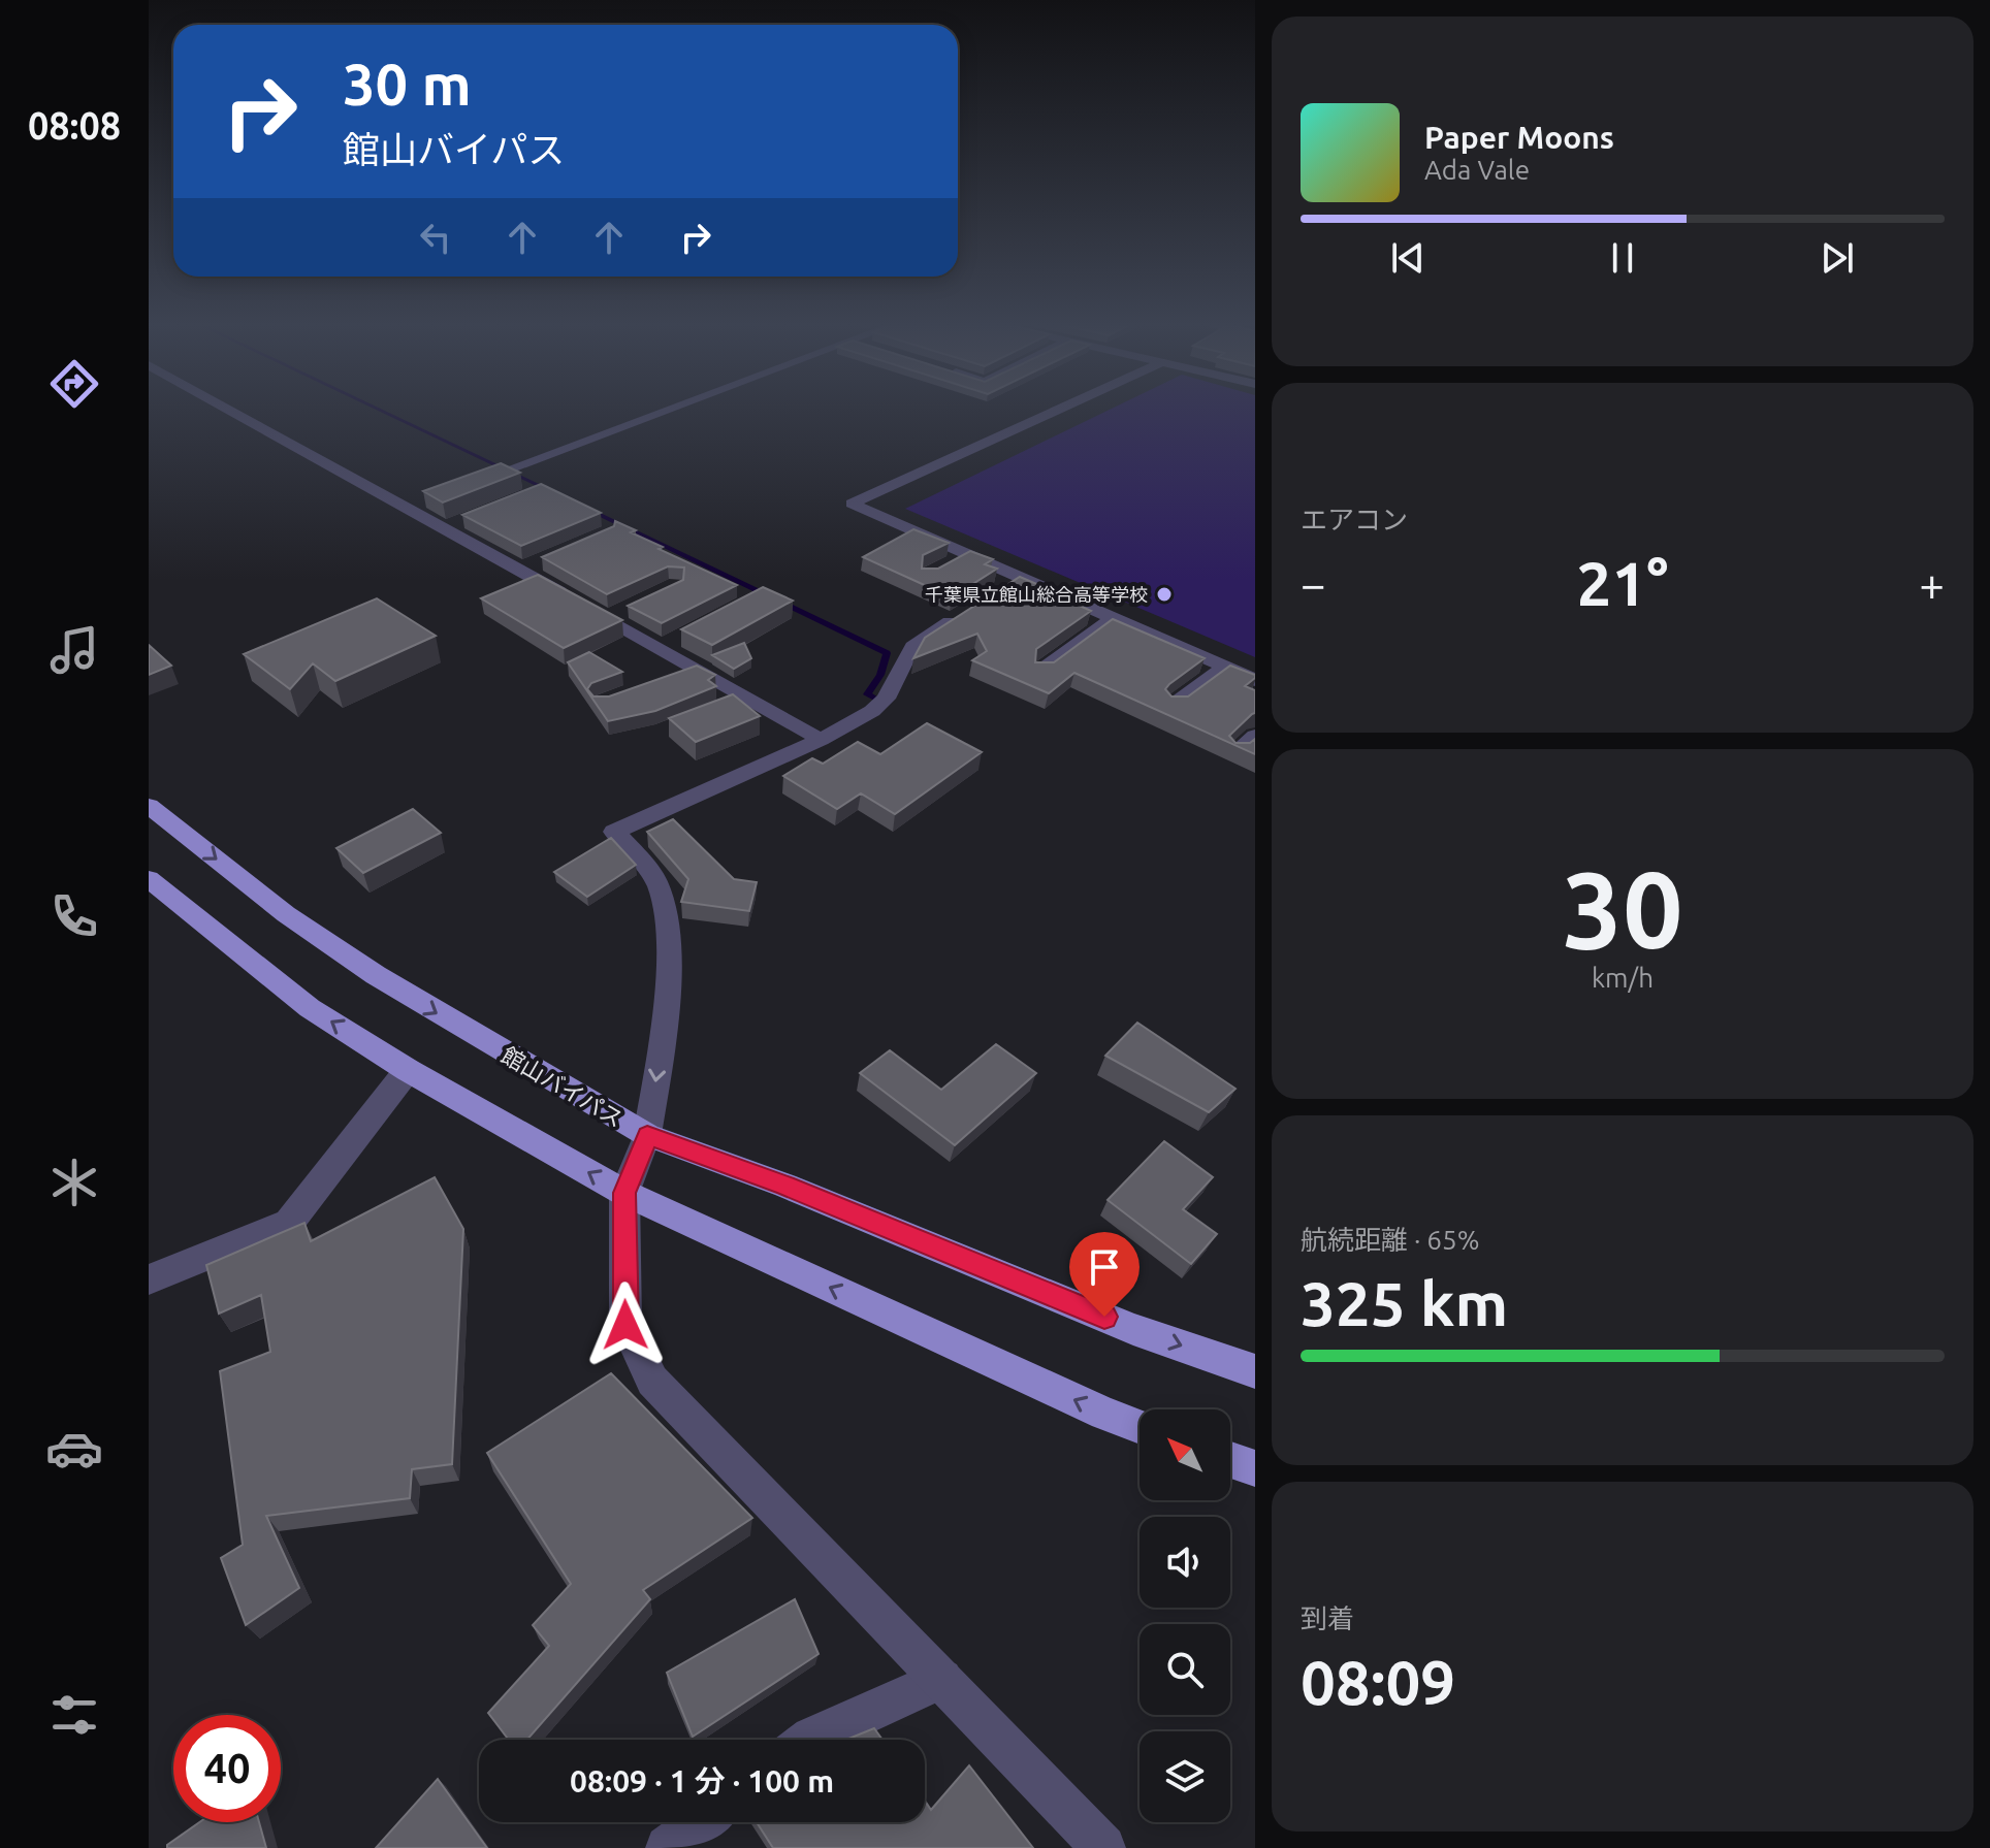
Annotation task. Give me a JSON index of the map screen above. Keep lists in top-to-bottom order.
{
  "streets": {
    "highway": ["館山バイパス"]
  },
  "places": ["千葉県立館山総合高等学校"],
  "north": "top left",
  "page": {
    "tabs": "08:08",
    "turn": ["30 m", "館山バイパス"],
    "song": ["Paper Moons", "Ada Vale"],
    "tile": [
      "エアコン",
      ["30", "km/h"],
      ["航続距離 · 65%", "325 km"],
      ["到着", "08:09"]
    ],
    "heat": ["−", "21°", "+"],
    "limit": "40",
    "trip": "08:09 · 1 分 · 100 m"
  }
}
